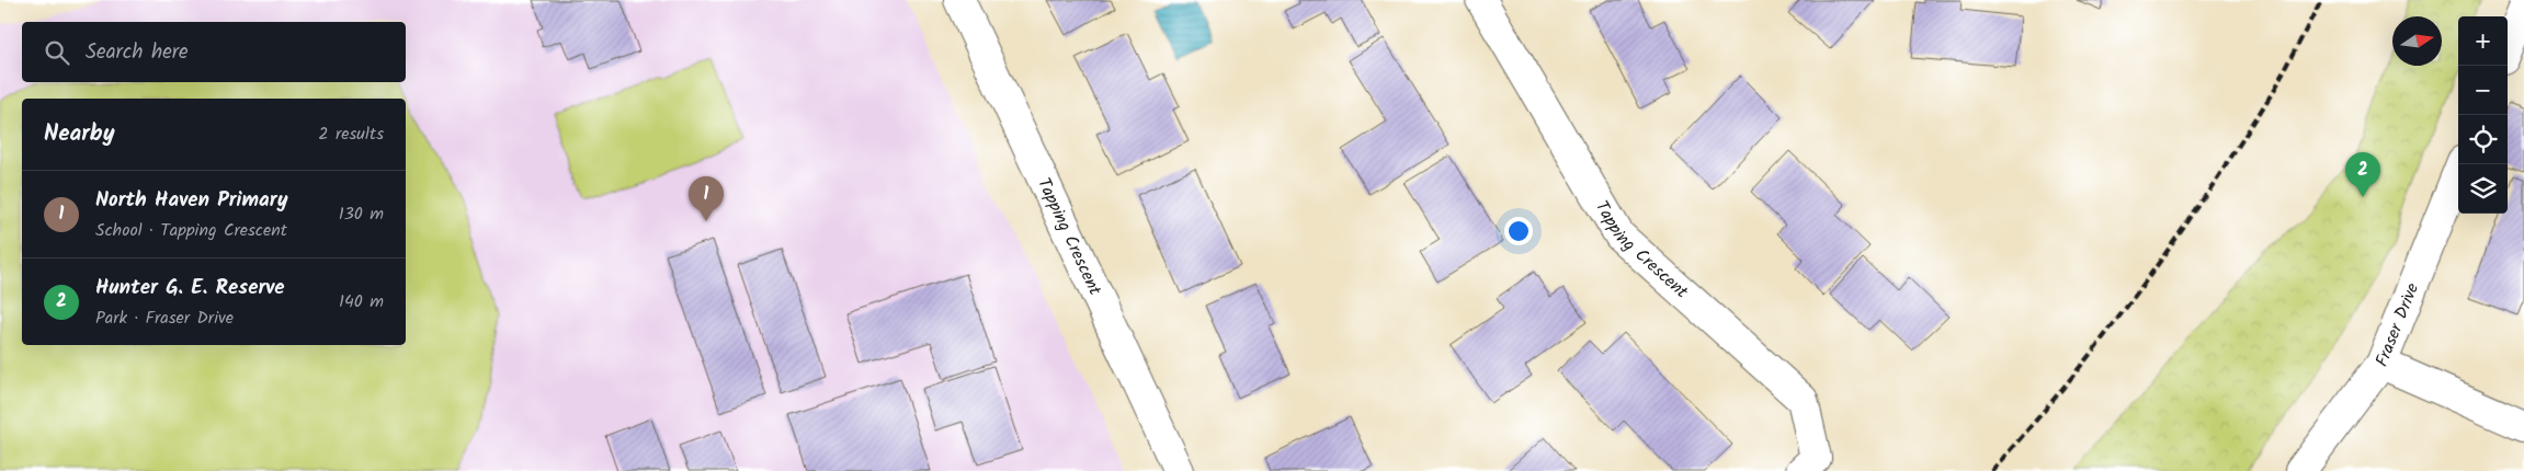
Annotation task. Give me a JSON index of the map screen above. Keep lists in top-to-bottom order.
{
  "streets": {
    "street": ["Tapping Crescent", "Fraser Drive"]
  },
  "north": "right",
  "page": {
    "map_buttons": ["+", "−"],
    "search": "Search here",
    "heading": ["Nearby", "2 results"],
    "pins": ["2", "1"],
    "list": [
      {
        "mark": "1",
        "name": "North Haven Primary",
        "note": "School · Tapping Crescent",
        "value": "130 m"
      },
      {
        "mark": "2",
        "name": "Hunter G. E. Reserve",
        "note": "Park · Fraser Drive",
        "value": "140 m"
      }
    ]
  }
}
